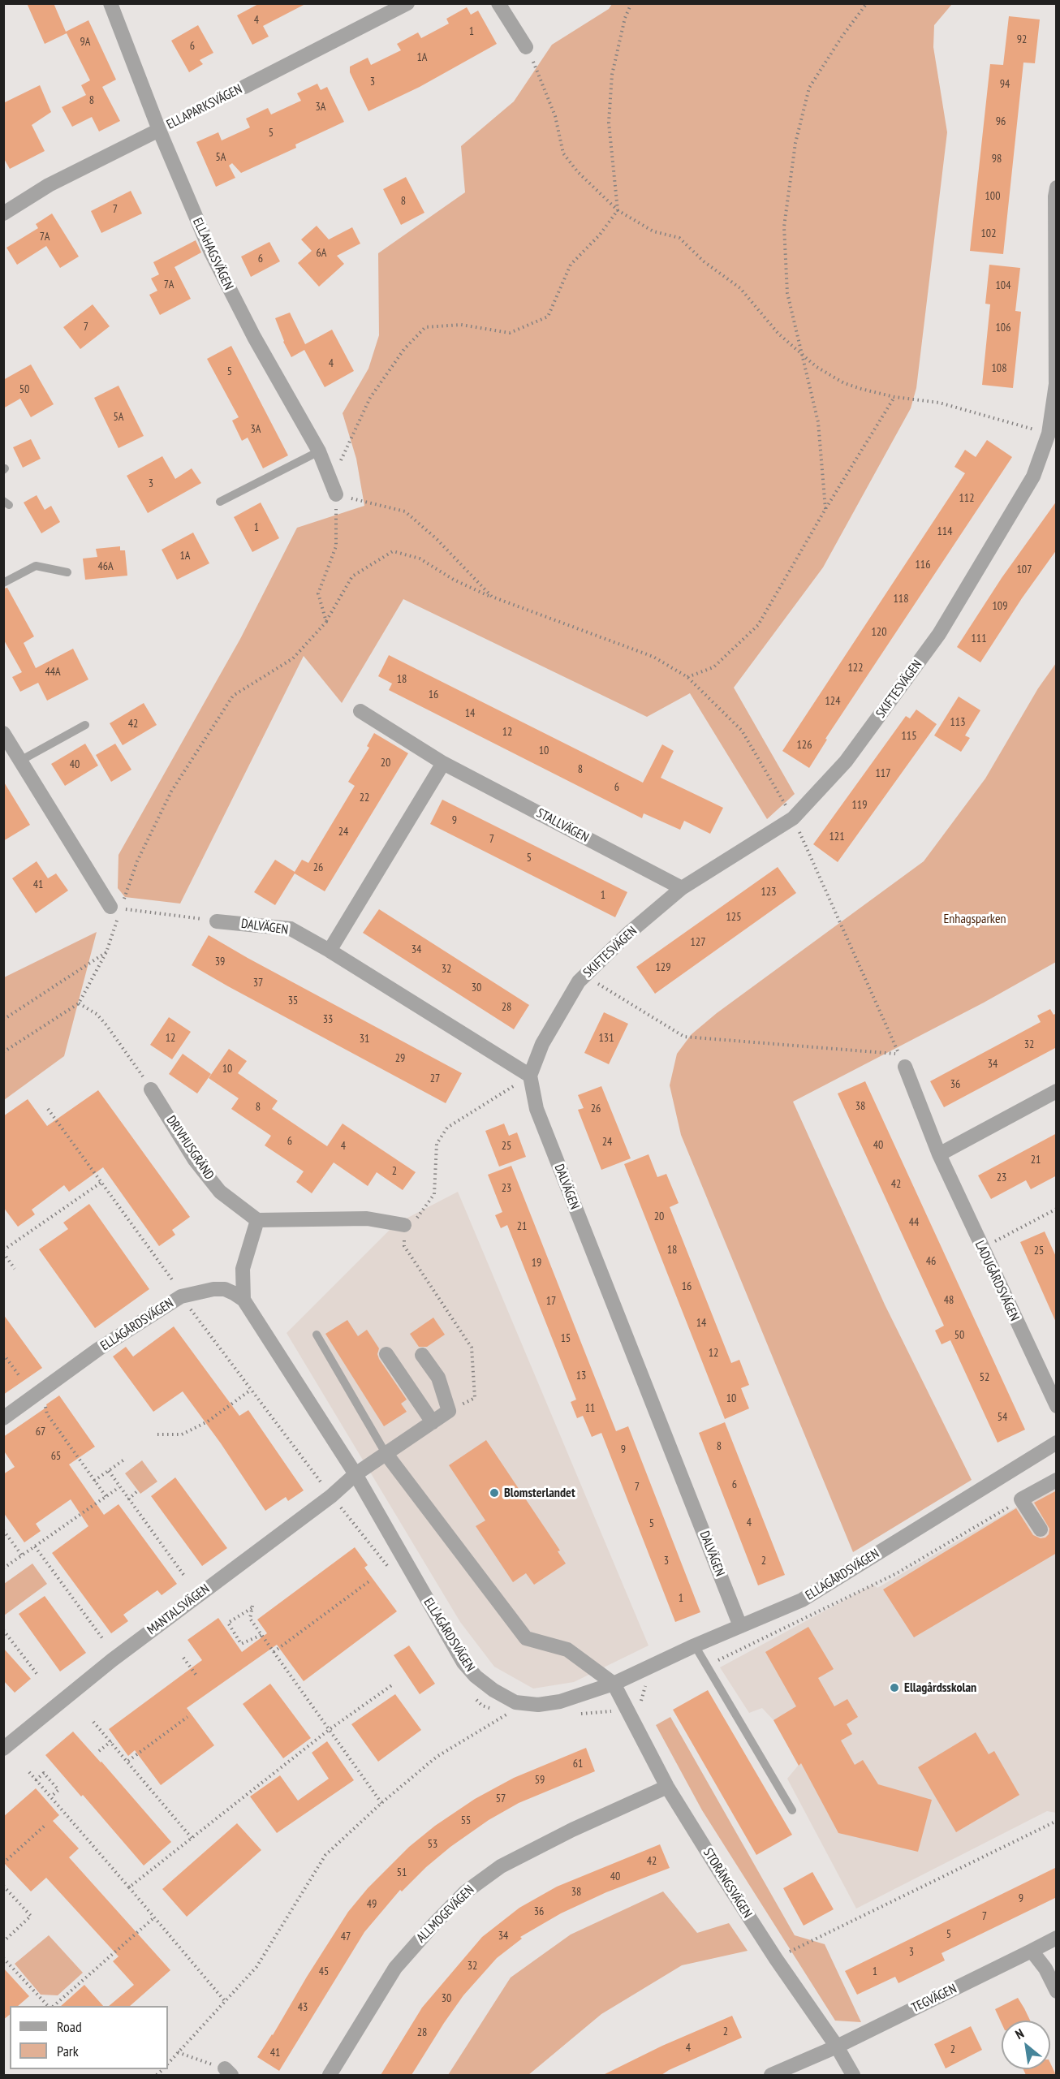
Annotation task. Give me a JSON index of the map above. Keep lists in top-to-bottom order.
{
  "streets": {
    "street": [
      "ELLAPARKSVÄGEN",
      "ELLAHAGSVÄGEN",
      "SKIFTESVÄGEN",
      "STALLVÄGEN",
      "DALVÄGEN",
      "DRIVHUSGRÄND",
      "LADUGÅRDSVÄGEN",
      "ELLAGÅRDSVÄGEN",
      "MANTALSVÄGEN",
      "STORÄNGSVÄGEN",
      "ALLMOGEVÄGEN",
      "TEGVÄGEN"
    ]
  },
  "crossings": [
    ["ELLAPARKSVÄGEN", "ELLAHAGSVÄGEN"],
    ["SKIFTESVÄGEN", "STALLVÄGEN"],
    ["SKIFTESVÄGEN", "DALVÄGEN"],
    ["DALVÄGEN", "ELLAGÅRDSVÄGEN"],
    ["ELLAGÅRDSVÄGEN", "MANTALSVÄGEN"],
    ["ELLAGÅRDSVÄGEN", "STORÄNGSVÄGEN"],
    ["STORÄNGSVÄGEN", "ALLMOGEVÄGEN"],
    ["STORÄNGSVÄGEN", "TEGVÄGEN"]
  ],
  "parks": ["Enhagsparken"],
  "places": ["Blomsterlandet", "Ellagårdsskolan"],
  "house_numbers": [
    "4",
    "1",
    "92",
    "9A",
    "6",
    "1A",
    "3",
    "94",
    "8",
    "3A",
    "96",
    "5",
    "5A",
    "98",
    "100",
    "8",
    "7",
    "102",
    "7A",
    "6A",
    "6",
    "7A",
    "104",
    "7",
    "106",
    "4",
    "108",
    "5",
    "50",
    "5A",
    "3A",
    "3",
    "112",
    "1",
    "114",
    "1A",
    "116",
    "46A",
    "107",
    "118",
    "109",
    "120",
    "111",
    "122",
    "44A",
    "18",
    "16",
    "124",
    "14",
    "113",
    "42",
    "12",
    "115",
    "126",
    "10",
    "20",
    "40",
    "8",
    "117",
    "6",
    "22",
    "119",
    "9",
    "24",
    "121",
    "7",
    "5",
    "26",
    "41",
    "123",
    "1",
    "125",
    "127",
    "34",
    "39",
    "129",
    "32",
    "37",
    "30",
    "35",
    "28",
    "33",
    "12",
    "131",
    "31",
    "32",
    "29",
    "34",
    "10",
    "27",
    "36",
    "38",
    "8",
    "26",
    "6",
    "24",
    "40",
    "4",
    "25",
    "21",
    "2",
    "23",
    "42",
    "23",
    "20",
    "44",
    "21",
    "18",
    "25",
    "46",
    "19",
    "16",
    "48",
    "17",
    "14",
    "50",
    "15",
    "12",
    "13",
    "52",
    "10",
    "11",
    "54",
    "67",
    "8",
    "9",
    "65",
    "6",
    "7",
    "4",
    "5",
    "3",
    "2",
    "1",
    "61",
    "59",
    "57",
    "55",
    "53",
    "42",
    "51",
    "40",
    "38",
    "9",
    "49",
    "36",
    "7",
    "5",
    "34",
    "47",
    "3",
    "32",
    "45",
    "1",
    "30",
    "43",
    "2",
    "28",
    "4",
    "2",
    "41"
  ],
  "legend": ["Road", "Park"],
  "north": "top left"
}
